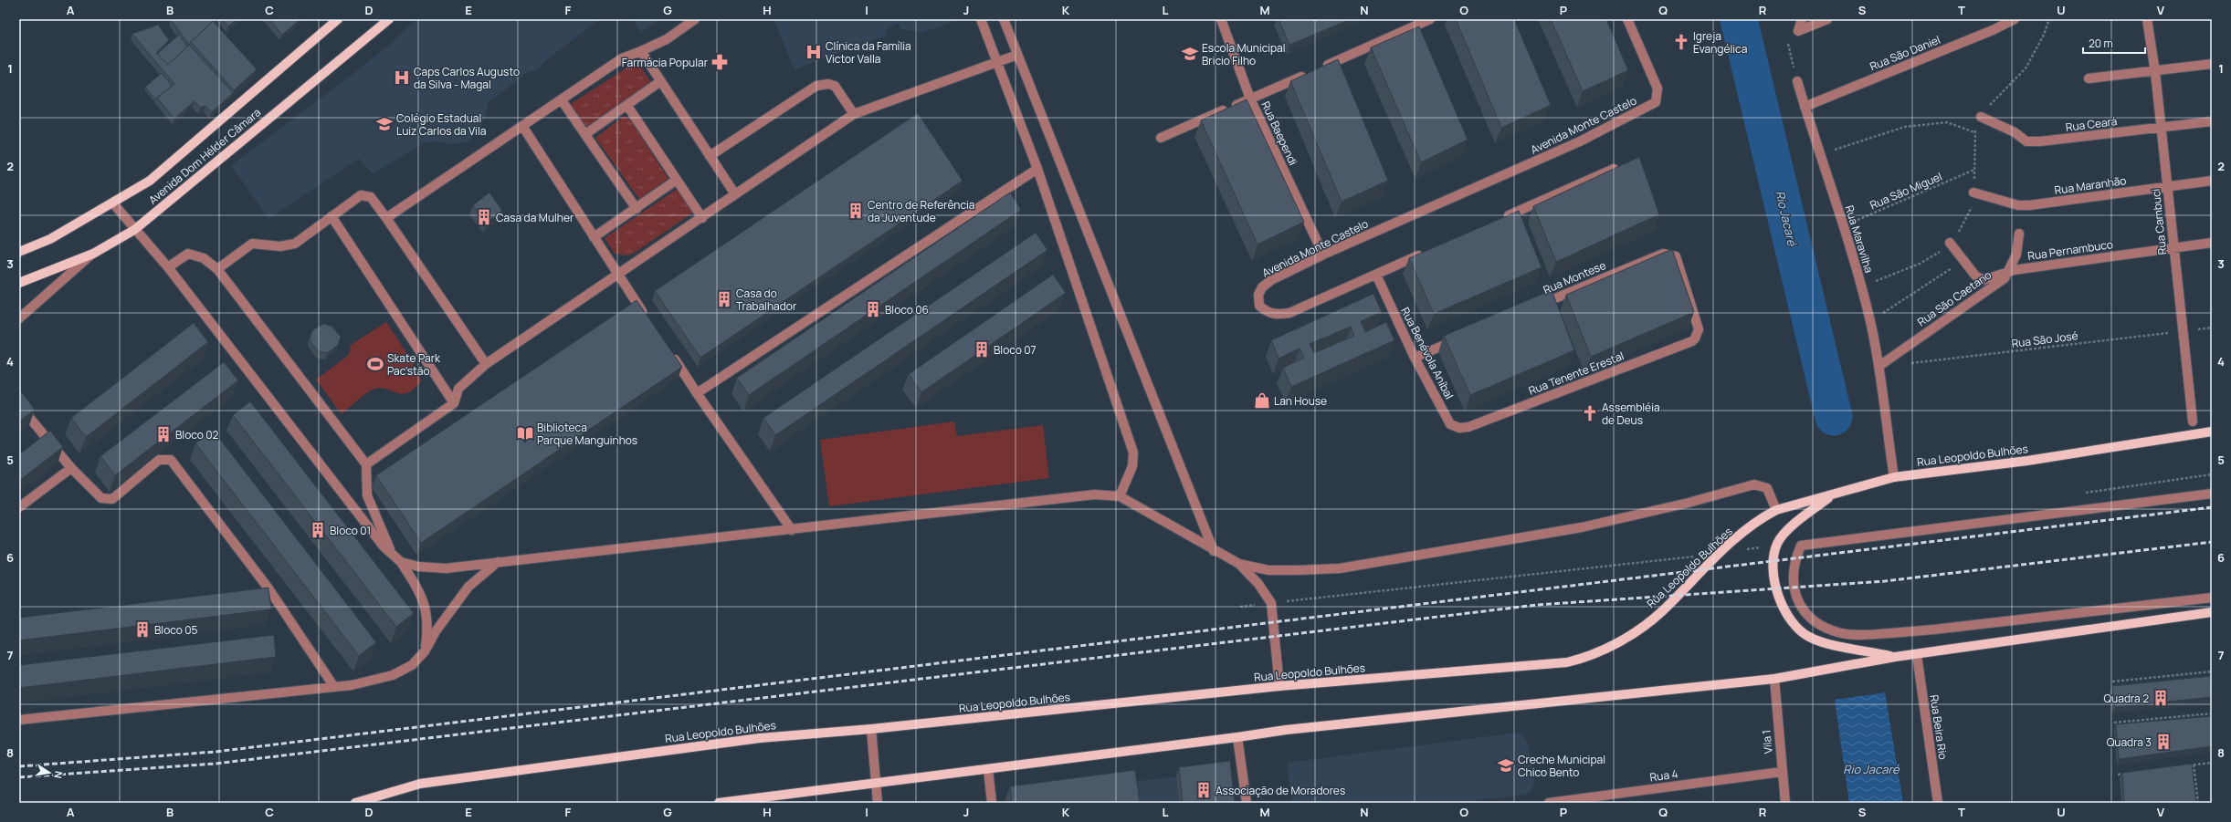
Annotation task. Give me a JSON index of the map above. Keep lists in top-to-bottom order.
{
  "streets": {
    "main road": ["Avenida Dom Hélder Câmara", "Rua Leopoldo Bulhões"],
    "street": [
      "Rua São Daniel",
      "Rua Ceará",
      "Avenida Monte Castelo",
      "Rua Baependi",
      "Rua Maranhão",
      "Rua Cambuci",
      "Rua Maravilha",
      "Rua Pernambuco",
      "Rua Montese",
      "Rua São Caetano",
      "Rua Benévola Aníbal",
      "Rua Tenente Erestal",
      "Rua Beira Rio",
      "Vila 1",
      "Rua 4"
    ],
    "path": ["Rua São Miguel", "Rua São José"]
  },
  "crossings": [
    ["Rua São Daniel", "Rua Maravilha"],
    ["Rua Ceará", "Rua Cambuci"],
    ["Avenida Monte Castelo", "Rua Baependi"],
    ["Avenida Monte Castelo", "Rua Benévola Aníbal"],
    ["Rua Maranhão", "Rua Cambuci"],
    ["Rua São Miguel", "Rua Maravilha"],
    ["Rua Cambuci", "Rua Pernambuco"],
    ["Rua Cambuci", "Rua São José"],
    ["Rua Maravilha", "Rua São Caetano"],
    ["Rua Maravilha", "Rua Leopoldo Bulhões"],
    ["Rua Pernambuco", "Rua São Caetano"],
    ["Rua Montese", "Rua Tenente Erestal"],
    ["Rua Benévola Aníbal", "Rua Tenente Erestal"],
    ["Vila 1", "Rua 4"]
  ],
  "water": ["Rio Jacaré"],
  "places": {
    "church": ["Igreja Evangélica", "Assembléia de Deus"],
    "hospital": ["Clínica da Família Victor Valla", "Caps Carlos Augusto da Silva - Magal"],
    "school or university": ["Escola Municipal Bricio Filho", "Colégio Estadual Luiz Carlos da Vila", "Creche Municipal Chico Bento"],
    "pharmacy": ["Farmácia Popular"],
    "building": [
      "Centro de Referência da Juventude",
      "Casa da Mulher",
      "Casa do Trabalhador",
      "Bloco 06",
      "Bloco 07",
      "Bloco 02",
      "Bloco 01",
      "Bloco 05",
      "Quadra 2",
      "Quadra 3",
      "Associação de Moradores"
    ],
    "sports": ["Skate Park Pac'stão"],
    "shop": ["Lan House"],
    "library": ["Biblioteca Parque Manguinhos"]
  },
  "scale_bar": "20 m",
  "north": "right",
  "grid": {
    "columns": [
      "A",
      "B",
      "C",
      "D",
      "E",
      "F",
      "G",
      "H",
      "I",
      "J",
      "K",
      "L",
      "M",
      "N",
      "O",
      "P",
      "Q",
      "R",
      "S",
      "T",
      "U",
      "V"
    ],
    "rows": [
      "1",
      "2",
      "3",
      "4",
      "5",
      "6",
      "7",
      "8"
    ]
  }
}
